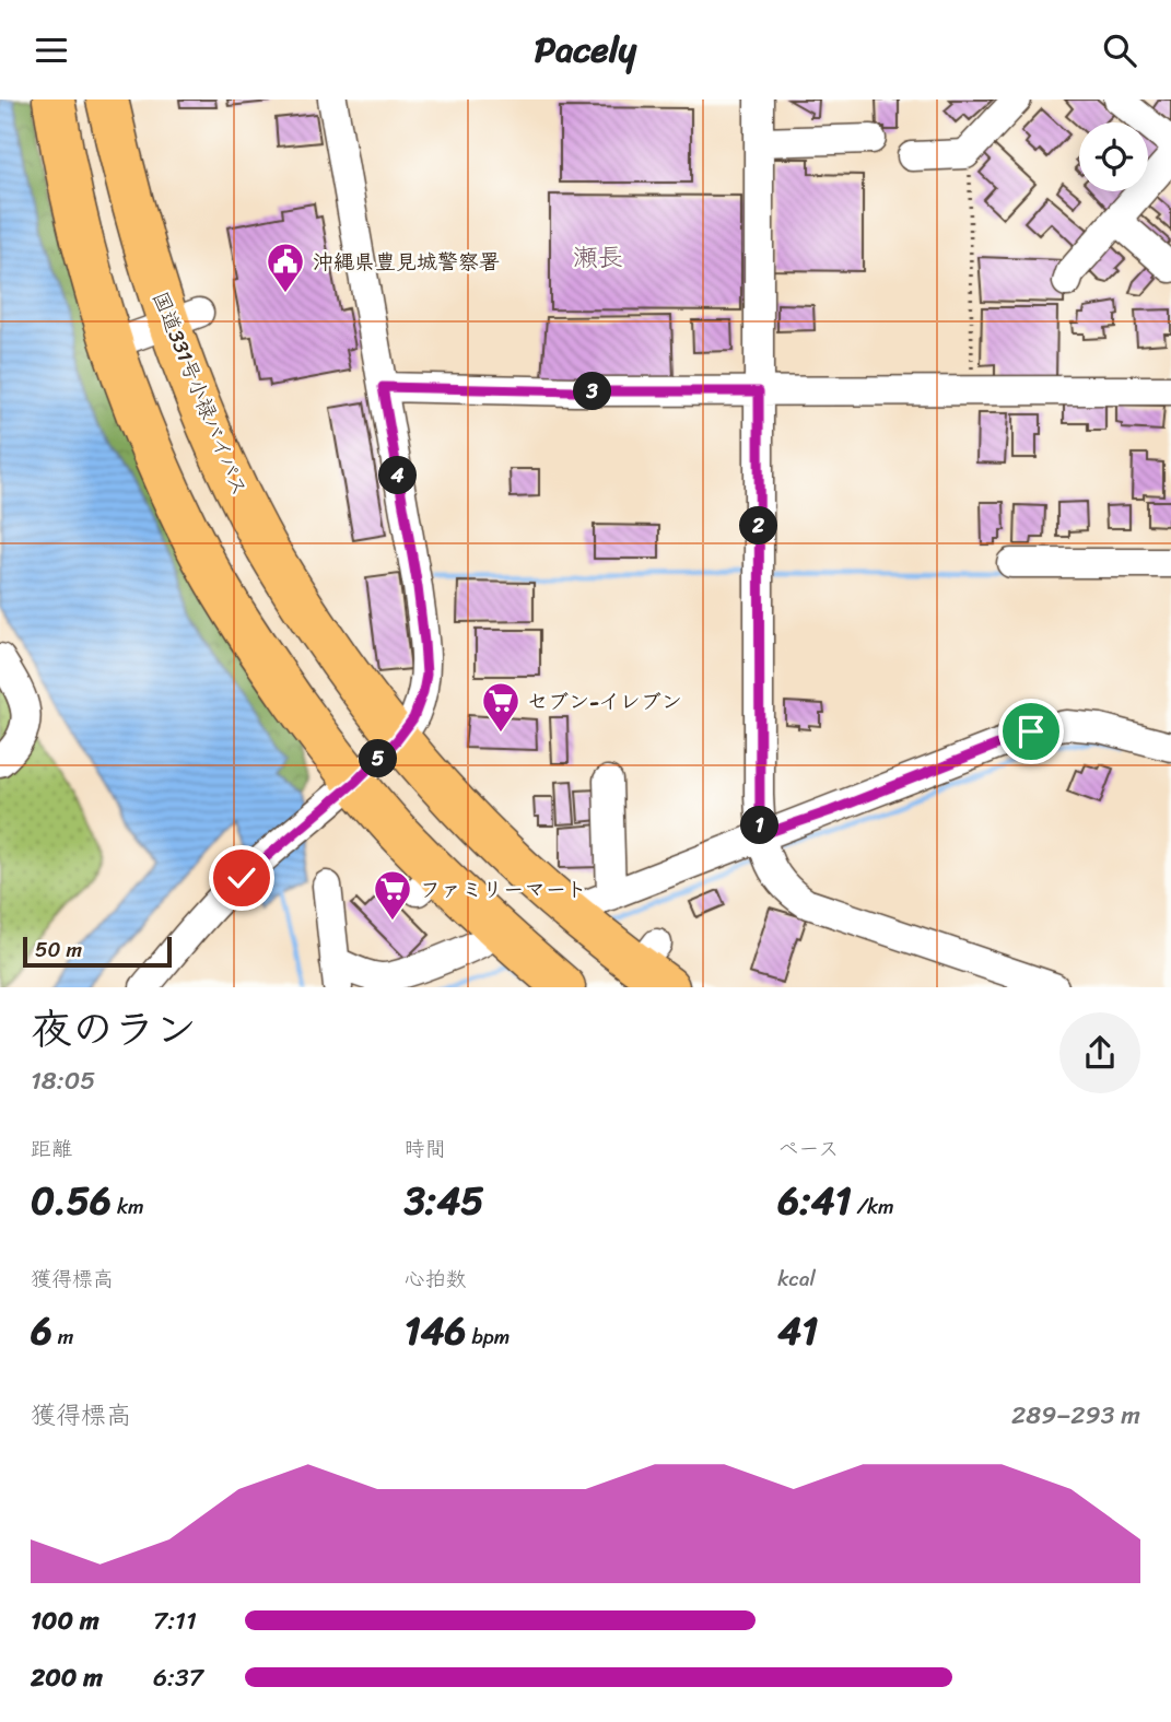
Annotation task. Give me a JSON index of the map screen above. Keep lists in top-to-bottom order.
{
  "streets": {
    "highway": ["国道331号小禄バイパス"]
  },
  "districts": ["瀬長"],
  "places": {
    "public building": ["沖縄県豊見城警察署"],
    "supermarket": ["セブン-イレブン", "ファミリーマート"]
  },
  "scale_bar": "50 m",
  "page": {
    "header": "Pacely",
    "pins": [
      "3",
      "4",
      "2",
      "5",
      "1"
    ],
    "scale": "50 m",
    "heading": ["夜のラン", "18:05"],
    "stats": [
      ["距離", "0.56 km"],
      ["時間", "3:45"],
      ["ペース", "6:41 /km"],
      ["獲得標高", "6 m"],
      ["心拍数", "146 bpm"],
      ["kcal", "41"]
    ],
    "chart": ["獲得標高", "289–293 m"],
    "list": [
      {
        "name": "100 m",
        "note": "7:11"
      },
      {
        "name": "200 m",
        "note": "6:37"
      }
    ]
  }
}
